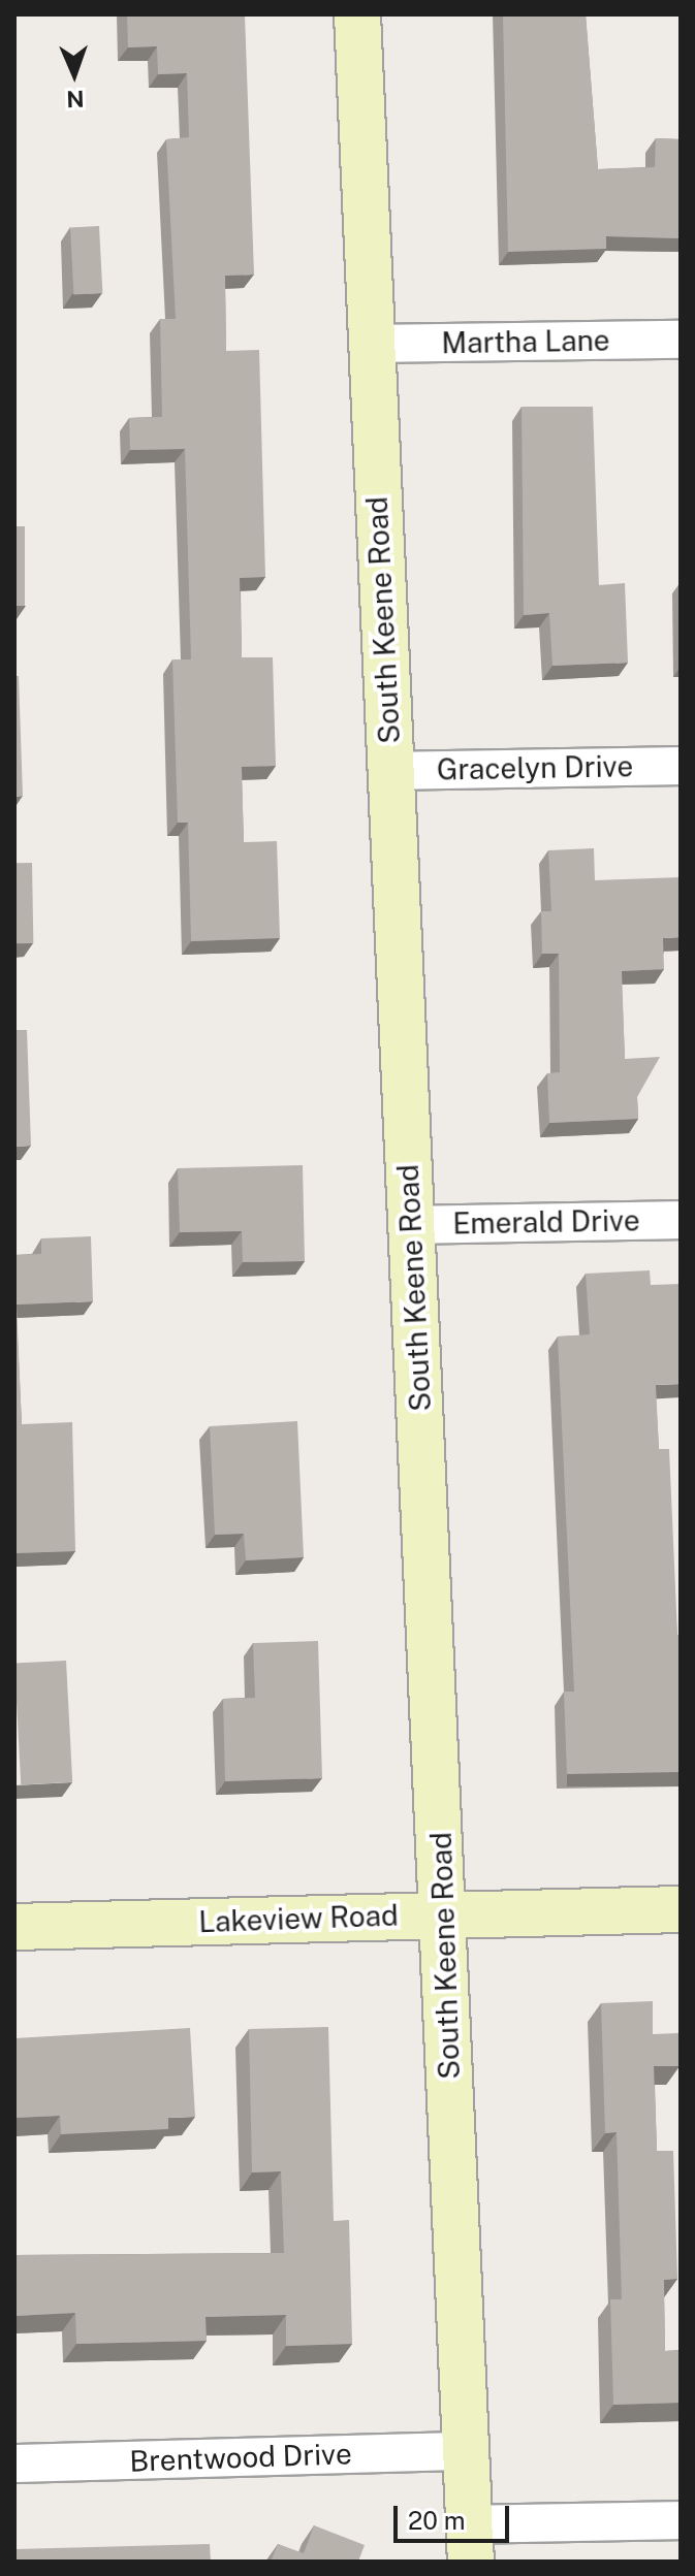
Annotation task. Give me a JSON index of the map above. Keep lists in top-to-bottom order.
{
  "streets": {
    "main road": ["South Keene Road", "Lakeview Road"],
    "street": [
      "Martha Lane",
      "Gracelyn Drive",
      "Emerald Drive",
      "Brentwood Drive"
    ]
  },
  "crossings": [
    ["Martha Lane", "South Keene Road"],
    ["South Keene Road", "Gracelyn Drive"],
    ["South Keene Road", "Emerald Drive"],
    ["South Keene Road", "Lakeview Road"],
    ["South Keene Road", "Brentwood Drive"]
  ],
  "scale_bar": "20 m",
  "north": "bottom"
}
